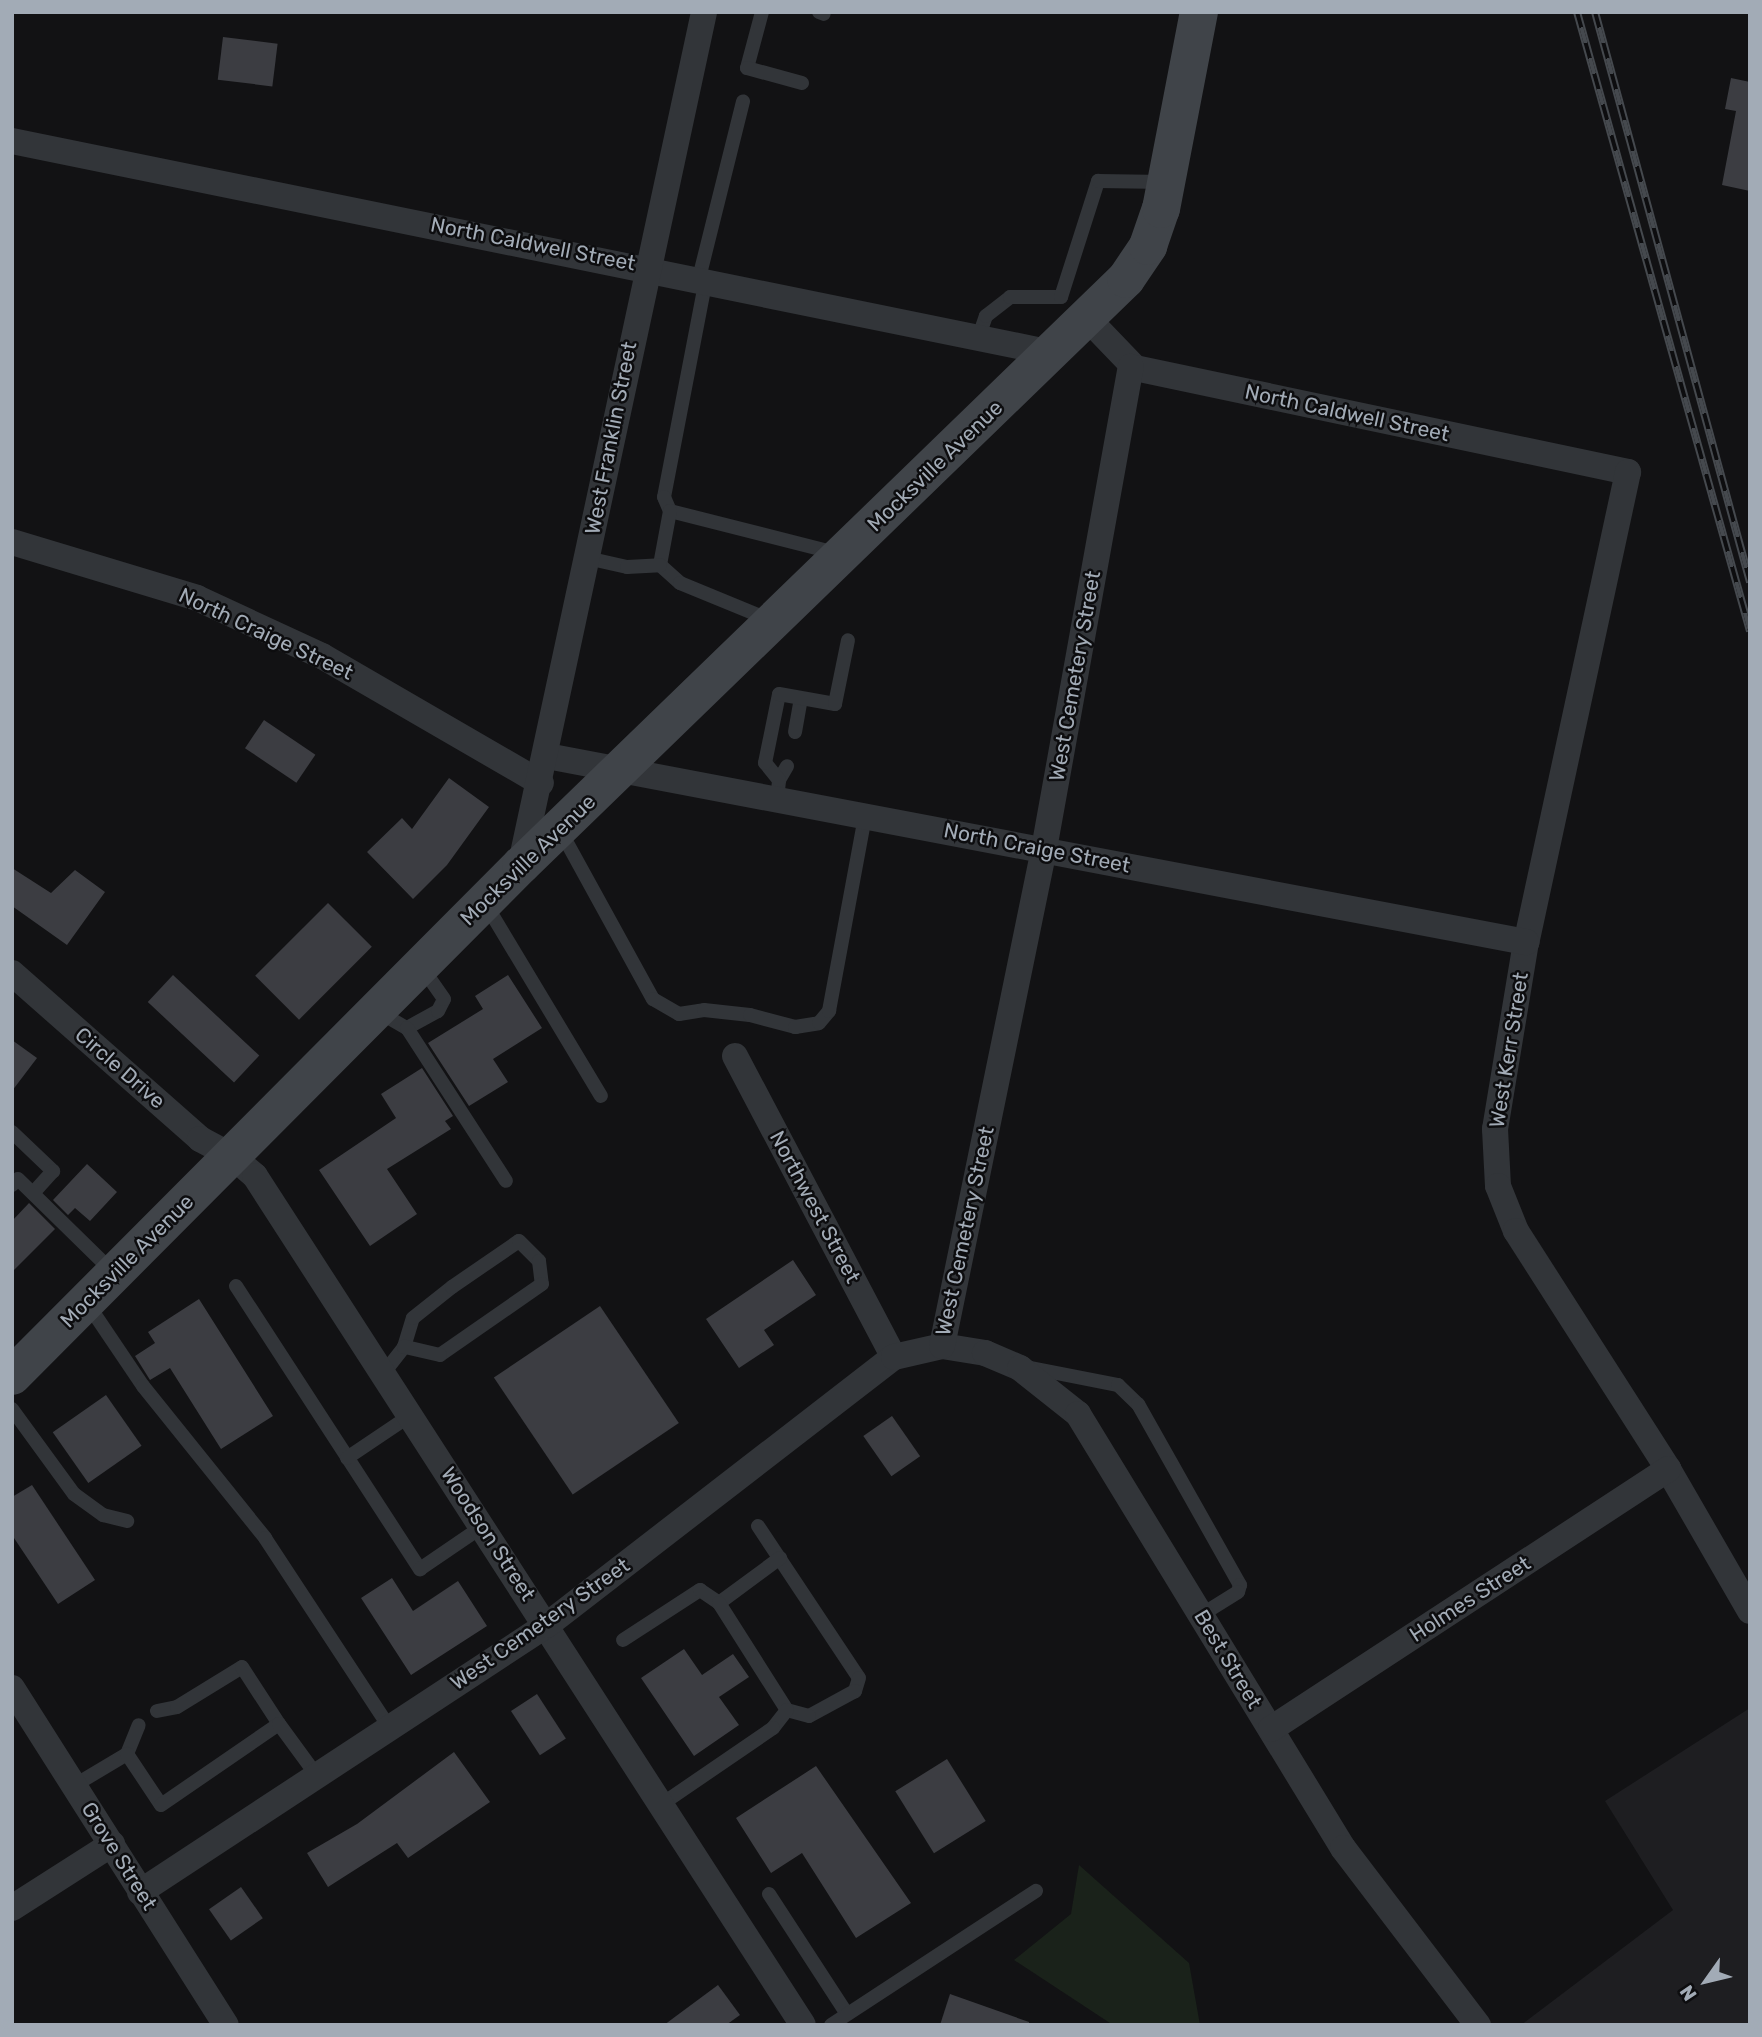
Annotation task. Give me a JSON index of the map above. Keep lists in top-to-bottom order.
{
  "streets": {
    "street": [
      "North Caldwell Street",
      "West Franklin Street",
      "Mocksville Avenue",
      "North Craige Street",
      "West Cemetery Street",
      "West Kerr Street",
      "Circle Drive",
      "Northwest Street",
      "Woodson Street",
      "Holmes Street",
      "Best Street",
      "Grove Street"
    ]
  },
  "crossings": [
    ["North Caldwell Street", "West Franklin Street"],
    ["North Caldwell Street", "Mocksville Avenue"],
    ["North Caldwell Street", "West Cemetery Street"],
    ["North Caldwell Street", "West Kerr Street"],
    ["West Franklin Street", "Mocksville Avenue"],
    ["West Franklin Street", "North Craige Street"],
    ["Mocksville Avenue", "North Craige Street"],
    ["Mocksville Avenue", "Circle Drive"],
    ["Mocksville Avenue", "Woodson Street"],
    ["North Craige Street", "West Cemetery Street"],
    ["North Craige Street", "West Kerr Street"],
    ["West Cemetery Street", "Northwest Street"],
    ["West Cemetery Street", "Woodson Street"],
    ["West Cemetery Street", "Best Street"],
    ["West Cemetery Street", "Grove Street"],
    ["West Kerr Street", "Holmes Street"],
    ["Circle Drive", "Woodson Street"],
    ["Holmes Street", "Best Street"]
  ],
  "north": "bottom left"
}
